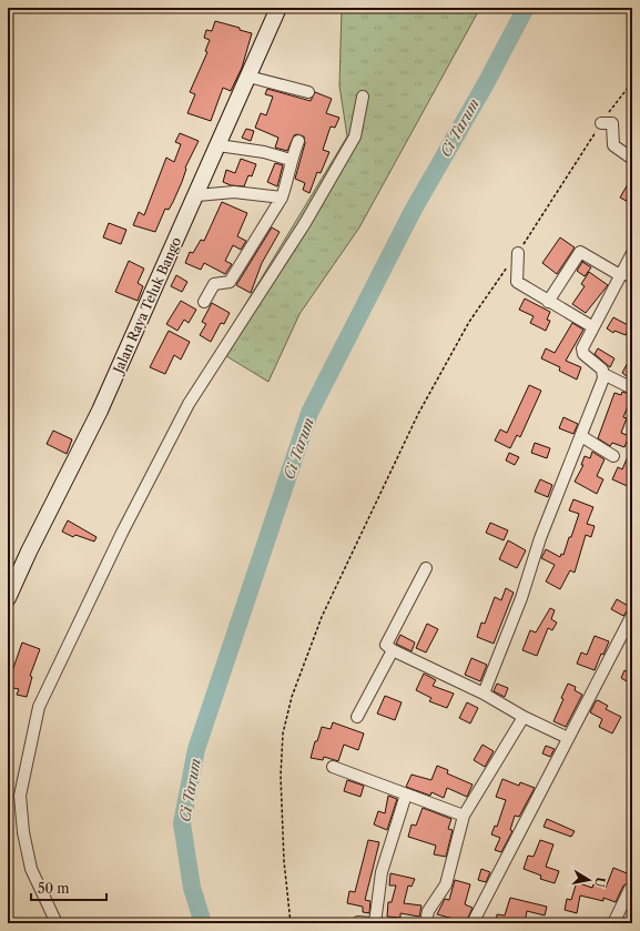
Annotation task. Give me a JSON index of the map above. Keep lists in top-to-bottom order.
{
  "streets": {
    "main road": ["Jalan Raya Teluk Bango"]
  },
  "water": ["Ci Tarum"],
  "scale_bar": "50 m",
  "north": "right"
}
